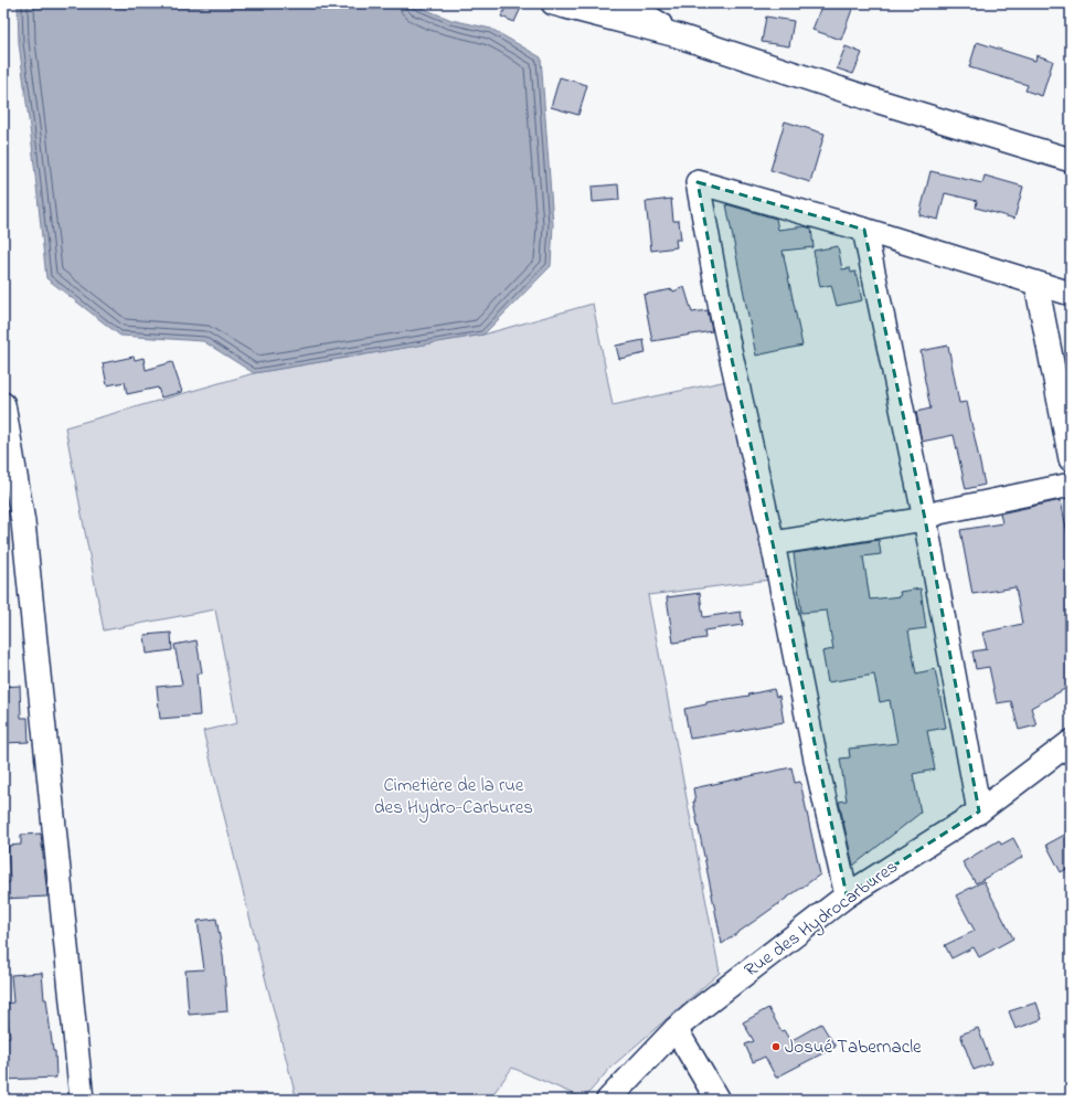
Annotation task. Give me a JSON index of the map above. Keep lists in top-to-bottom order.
{
  "streets": {
    "street": ["Rue des Hydrocarbures"]
  },
  "parks": ["Cimetière de la rue des Hydro-Carbures"],
  "places": ["Josué Tabernacle"]
}
